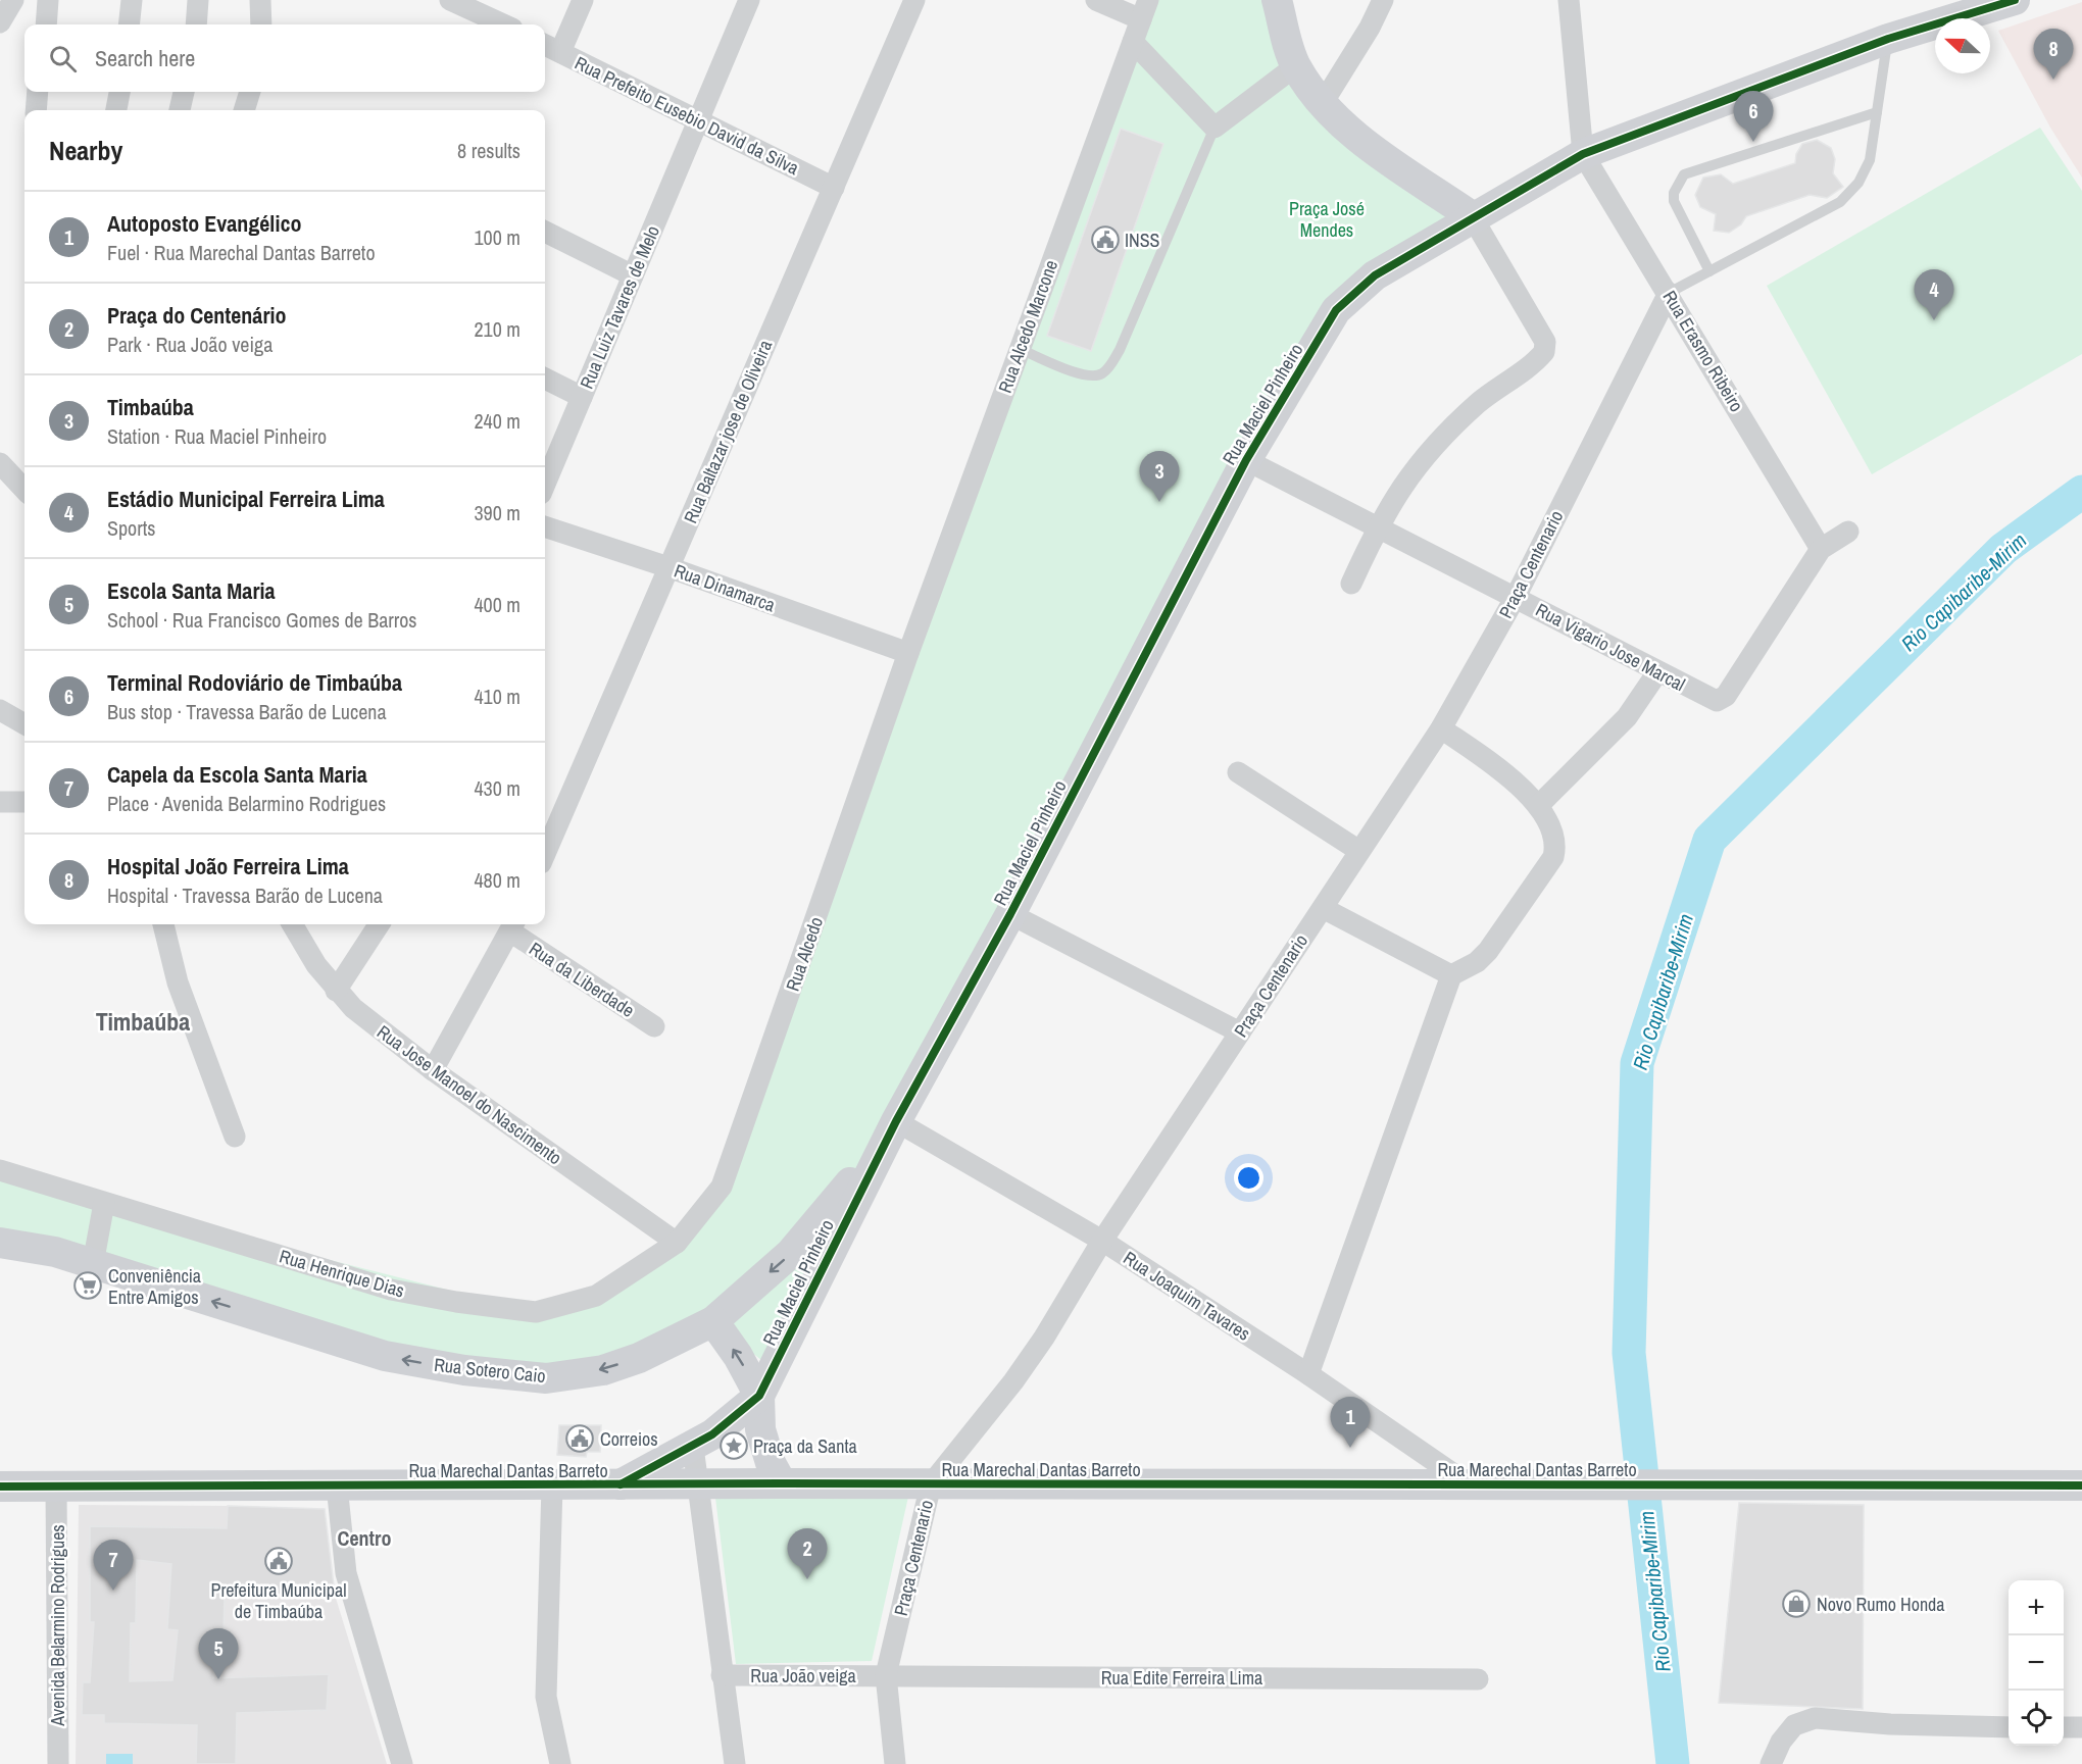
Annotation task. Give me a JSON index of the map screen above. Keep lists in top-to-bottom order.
{
  "streets": {
    "street": [
      "Rua Prefeito Eusebio David da Silva",
      "Rua Luiz Tavares de Melo",
      "Rua Alcedo Marcone",
      "Rua Erasmo Ribeiro",
      "Rua Maciel Pinheiro",
      "Rua Baltazar jose de Oliveira",
      "Praça Centenario",
      "Rua Dinamarca",
      "Rua Vigario Jose Marcal",
      "Rua Alcedo",
      "Rua da Liberdade",
      "Rua Jose Manoel do Nascimento",
      "Rua Henrique Dias",
      "Rua Joaquim Tavares",
      "Rua Sotero Caio",
      "Rua Marechal Dantas Barreto",
      "Avenida Belarmino Rodrigues",
      "Rua João veiga",
      "Rua Edite Ferreira Lima"
    ]
  },
  "crossings": [
    ["Rua Prefeito Eusebio David da Silva", "Rua Luiz Tavares de Melo"],
    ["Rua Prefeito Eusebio David da Silva", "Rua Baltazar jose de Oliveira"],
    ["Rua Alcedo Marcone", "Rua Dinamarca"],
    ["Rua Alcedo Marcone", "Rua Alcedo"],
    ["Rua Erasmo Ribeiro", "Rua Maciel Pinheiro"],
    ["Rua Erasmo Ribeiro", "Praça Centenario"],
    ["Rua Erasmo Ribeiro", "Rua Vigario Jose Marcal"],
    ["Rua Maciel Pinheiro", "Rua Vigario Jose Marcal"],
    ["Rua Maciel Pinheiro", "Rua Joaquim Tavares"],
    ["Rua Maciel Pinheiro", "Rua Sotero Caio"],
    ["Rua Maciel Pinheiro", "Rua Marechal Dantas Barreto"],
    ["Rua Baltazar jose de Oliveira", "Rua Dinamarca"],
    ["Praça Centenario", "Rua Vigario Jose Marcal"],
    ["Praça Centenario", "Rua Joaquim Tavares"],
    ["Praça Centenario", "Rua Marechal Dantas Barreto"],
    ["Praça Centenario", "Rua João veiga"],
    ["Praça Centenario", "Rua Edite Ferreira Lima"],
    ["Rua Dinamarca", "Rua Alcedo"],
    ["Rua Alcedo", "Rua Jose Manoel do Nascimento"],
    ["Rua Alcedo", "Rua Henrique Dias"],
    ["Rua Jose Manoel do Nascimento", "Rua Henrique Dias"],
    ["Rua Joaquim Tavares", "Rua Sotero Caio"],
    ["Rua Joaquim Tavares", "Rua Marechal Dantas Barreto"],
    ["Rua Marechal Dantas Barreto", "Avenida Belarmino Rodrigues"],
    ["Rua João veiga", "Rua Edite Ferreira Lima"]
  ],
  "one_way": ["Rua Sotero Caio"],
  "districts": ["Timbaúba", "Centro"],
  "water": ["Rio Capibaribe-Mirim"],
  "parks": ["Praça José Mendes"],
  "places": {
    "public building": ["INSS", "Correios", "Prefeitura Municipal de Timbaúba"],
    "supermarket": ["Conveniência Entre Amigos"],
    "place": ["Praça da Santa"],
    "shop": ["Novo Rumo Honda"]
  },
  "north": "left",
  "page": {
    "search": "Search here",
    "pins": [
      "8",
      "6",
      "4",
      "3",
      "1",
      "2",
      "7",
      "5"
    ],
    "heading": ["Nearby", "8 results"],
    "list": [
      {
        "mark": "1",
        "name": "Autoposto Evangélico",
        "note": "Fuel · Rua Marechal Dantas Barreto",
        "value": "100 m"
      },
      {
        "mark": "2",
        "name": "Praça do Centenário",
        "note": "Park · Rua João veiga",
        "value": "210 m"
      },
      {
        "mark": "3",
        "name": "Timbaúba",
        "note": "Station · Rua Maciel Pinheiro",
        "value": "240 m"
      },
      {
        "mark": "4",
        "name": "Estádio Municipal Ferreira Lima",
        "note": "Sports",
        "value": "390 m"
      },
      {
        "mark": "5",
        "name": "Escola Santa Maria",
        "note": "School · Rua Francisco Gomes de Barros",
        "value": "400 m"
      },
      {
        "mark": "6",
        "name": "Terminal Rodoviário de Timbaúba",
        "note": "Bus stop · Travessa Barão de Lucena",
        "value": "410 m"
      },
      {
        "mark": "7",
        "name": "Capela da Escola Santa Maria",
        "note": "Place · Avenida Belarmino Rodrigues",
        "value": "430 m"
      },
      {
        "mark": "8",
        "name": "Hospital João Ferreira Lima",
        "note": "Hospital · Travessa Barão de Lucena",
        "value": "480 m"
      }
    ],
    "map_buttons": ["+", "−"]
  }
}
